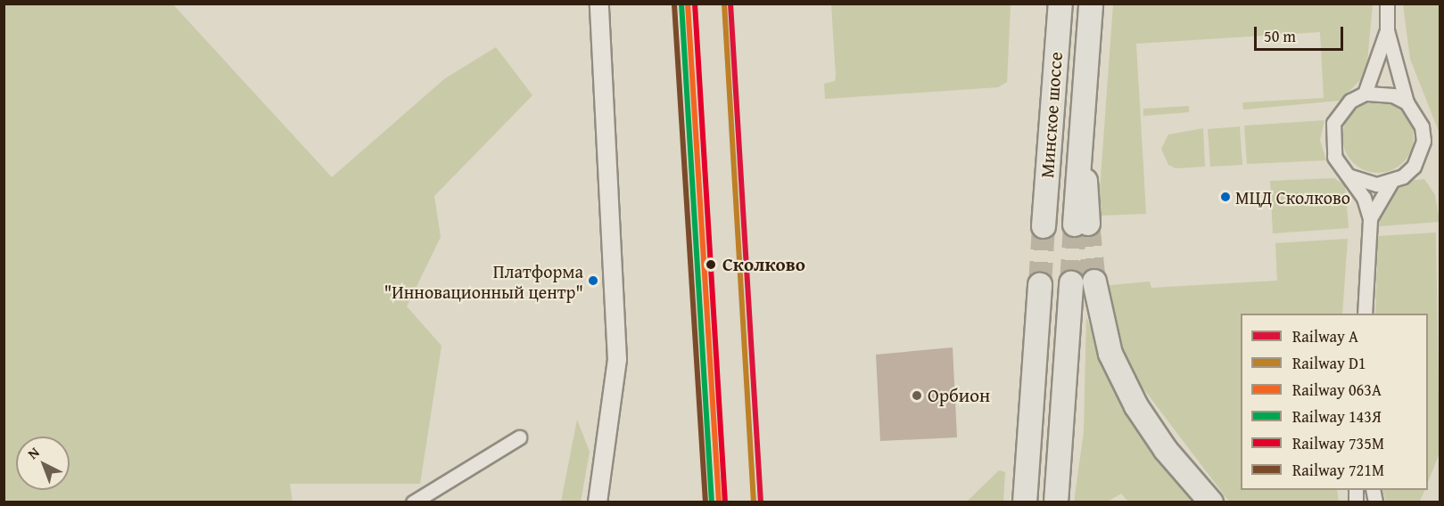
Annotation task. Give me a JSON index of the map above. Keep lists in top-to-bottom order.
{
  "streets": {
    "main road": ["Минское шоссе"]
  },
  "places": [
    "МЦД Сколково",
    "Сколково",
    "Платформа \"Инновационный центр\"",
    "Орбион"
  ],
  "lines": [
    "rail line A",
    "rail line D1",
    "rail line 063А",
    "rail line 143Я",
    "rail line 735М",
    "rail line 721М"
  ],
  "legend": [
    "Railway A",
    "Railway D1",
    "Railway 063А",
    "Railway 143Я",
    "Railway 735М",
    "Railway 721М"
  ],
  "scale_bar": "50 m",
  "north": "top left"
}
